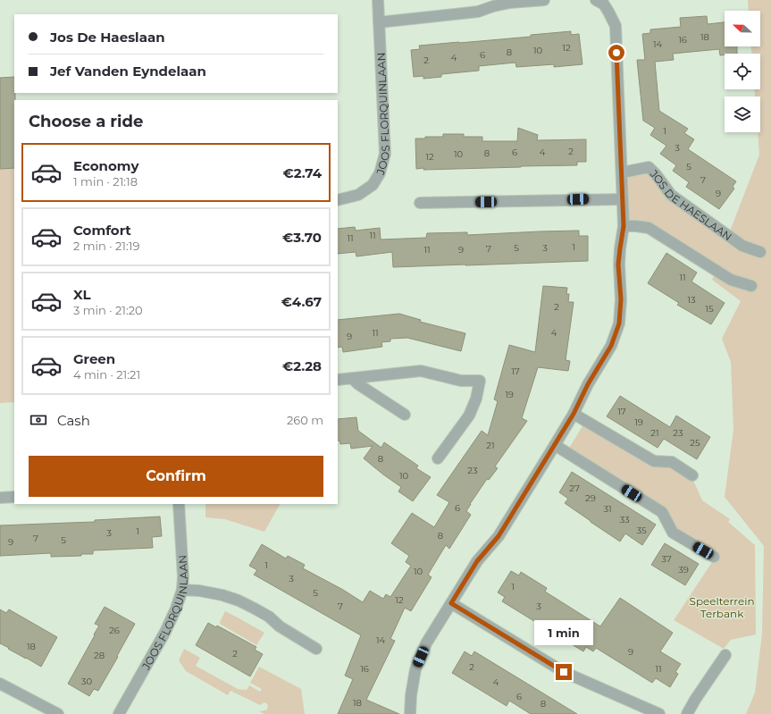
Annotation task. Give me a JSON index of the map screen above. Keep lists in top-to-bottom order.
{
  "streets": {
    "street": ["JOOS FLORQUINLAAN", "JOS DE HAESLAAN"]
  },
  "parks": ["Speelterrein Terbank"],
  "house_numbers": [
    "18",
    "16",
    "14",
    "12",
    "10",
    "8",
    "6",
    "4",
    "2",
    "1",
    "3",
    "2",
    "6",
    "4",
    "8",
    "10",
    "12",
    "5",
    "7",
    "9",
    "11",
    "11",
    "1",
    "5",
    "3",
    "7",
    "11",
    "9",
    "11",
    "13",
    "2",
    "15",
    "11",
    "4",
    "9",
    "17",
    "19",
    "17",
    "19",
    "21",
    "23",
    "25",
    "21",
    "8",
    "23",
    "10",
    "27",
    "29",
    "6",
    "31",
    "33",
    "35",
    "1",
    "3",
    "8",
    "7",
    "5",
    "9",
    "37",
    "1",
    "39",
    "10",
    "3",
    "1",
    "5",
    "12",
    "7",
    "3",
    "26",
    "14",
    "18",
    "9",
    "2",
    "28",
    "2",
    "16",
    "11",
    "30",
    "4",
    "6",
    "18",
    "8"
  ],
  "north": "left",
  "page": {
    "banner": ["Jos De Haeslaan", "Jef Vanden Eyndelaan"],
    "heading": "Choose a ride",
    "list": [
      {
        "name": "Economy",
        "note": "1 min · 21:18",
        "value": "€2.74"
      },
      {
        "name": "Comfort",
        "note": "2 min · 21:19",
        "value": "€3.70"
      },
      {
        "name": "XL",
        "note": "3 min · 21:20",
        "value": "€4.67"
      },
      {
        "name": "Green",
        "note": "4 min · 21:21",
        "value": "€2.28"
      }
    ],
    "pay": ["Cash", "260 m"],
    "buttons": "Confirm",
    "bubble": "1 min"
  }
}
